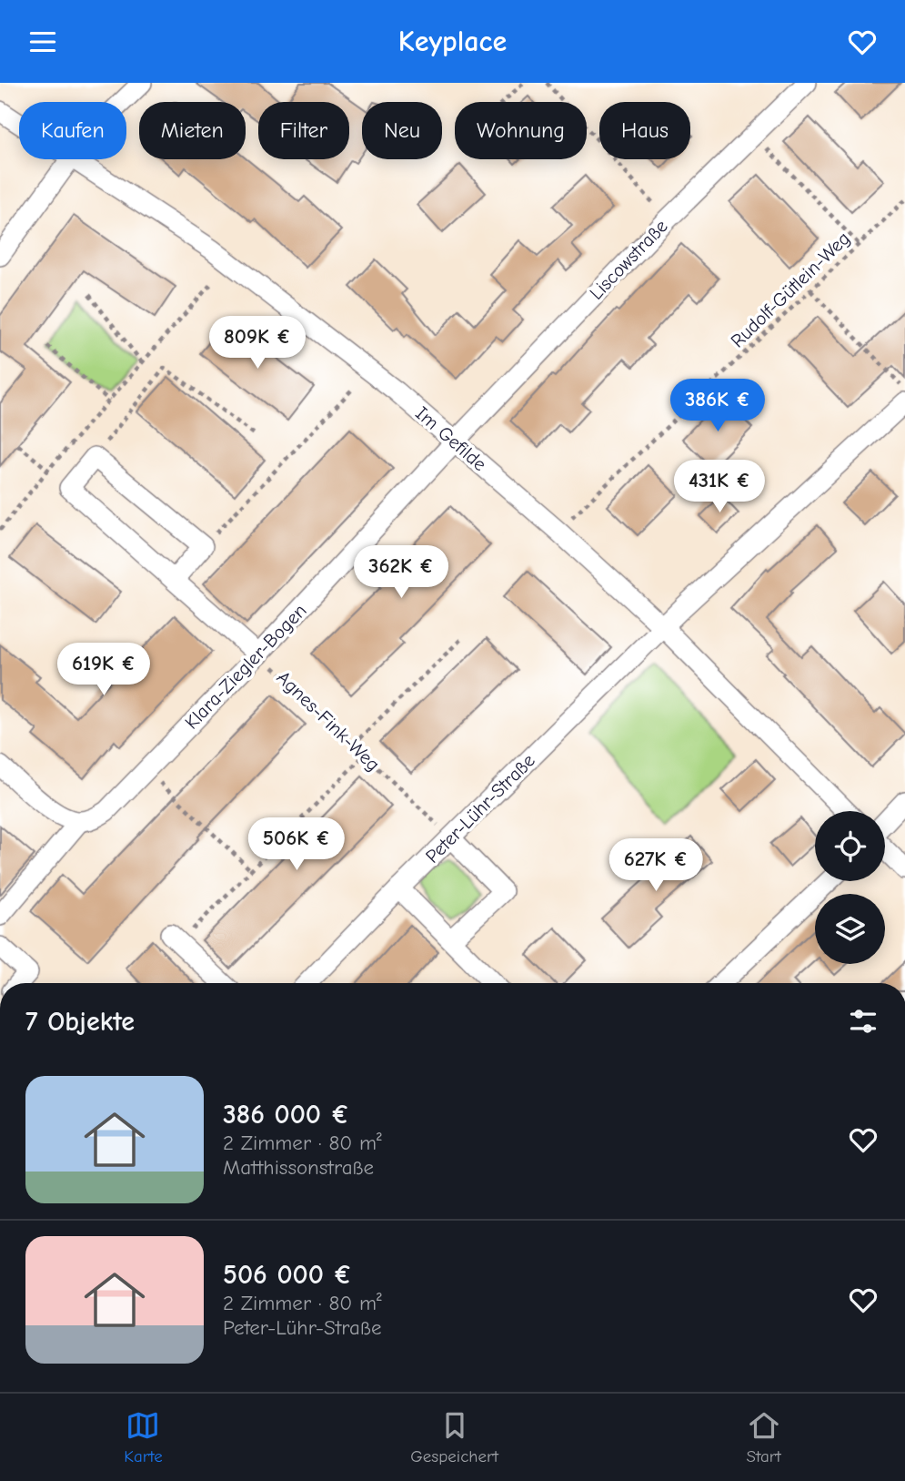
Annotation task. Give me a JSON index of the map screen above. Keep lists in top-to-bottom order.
{
  "streets": {
    "street": [
      "Liscowstraße",
      "Im Gefilde",
      "Klara-Ziegler-Bogen",
      "Peter-Lühr-Straße"
    ],
    "path": ["Rudolf-Gütlein-Weg", "Agnes-Fink-Weg"]
  },
  "crossings": [
    ["Liscowstraße", "Im Gefilde"],
    ["Liscowstraße", "Klara-Ziegler-Bogen"],
    ["Rudolf-Gütlein-Weg", "Im Gefilde"],
    ["Im Gefilde", "Klara-Ziegler-Bogen"],
    ["Im Gefilde", "Peter-Lühr-Straße"],
    ["Klara-Ziegler-Bogen", "Agnes-Fink-Weg"],
    ["Agnes-Fink-Weg", "Peter-Lühr-Straße"]
  ],
  "page": {
    "header": "Keyplace",
    "chip": [
      "Kaufen",
      "Mieten",
      "Filter",
      "Neu",
      "Wohnung",
      "Haus"
    ],
    "price": [
      "809K €",
      "386K €",
      "431K €",
      "362K €",
      "619K €",
      "506K €",
      "627K €"
    ],
    "heading": "7 Objekte",
    "list": [
      {
        "name": "386 000 €",
        "note": "2 Zimmer · 80 m² · Matthissonstraße"
      },
      {
        "name": "506 000 €",
        "note": "2 Zimmer · 80 m² · Peter-Lühr-Straße"
      }
    ],
    "tabs": ["Karte", "Gespeichert", "Start"]
  }
}
